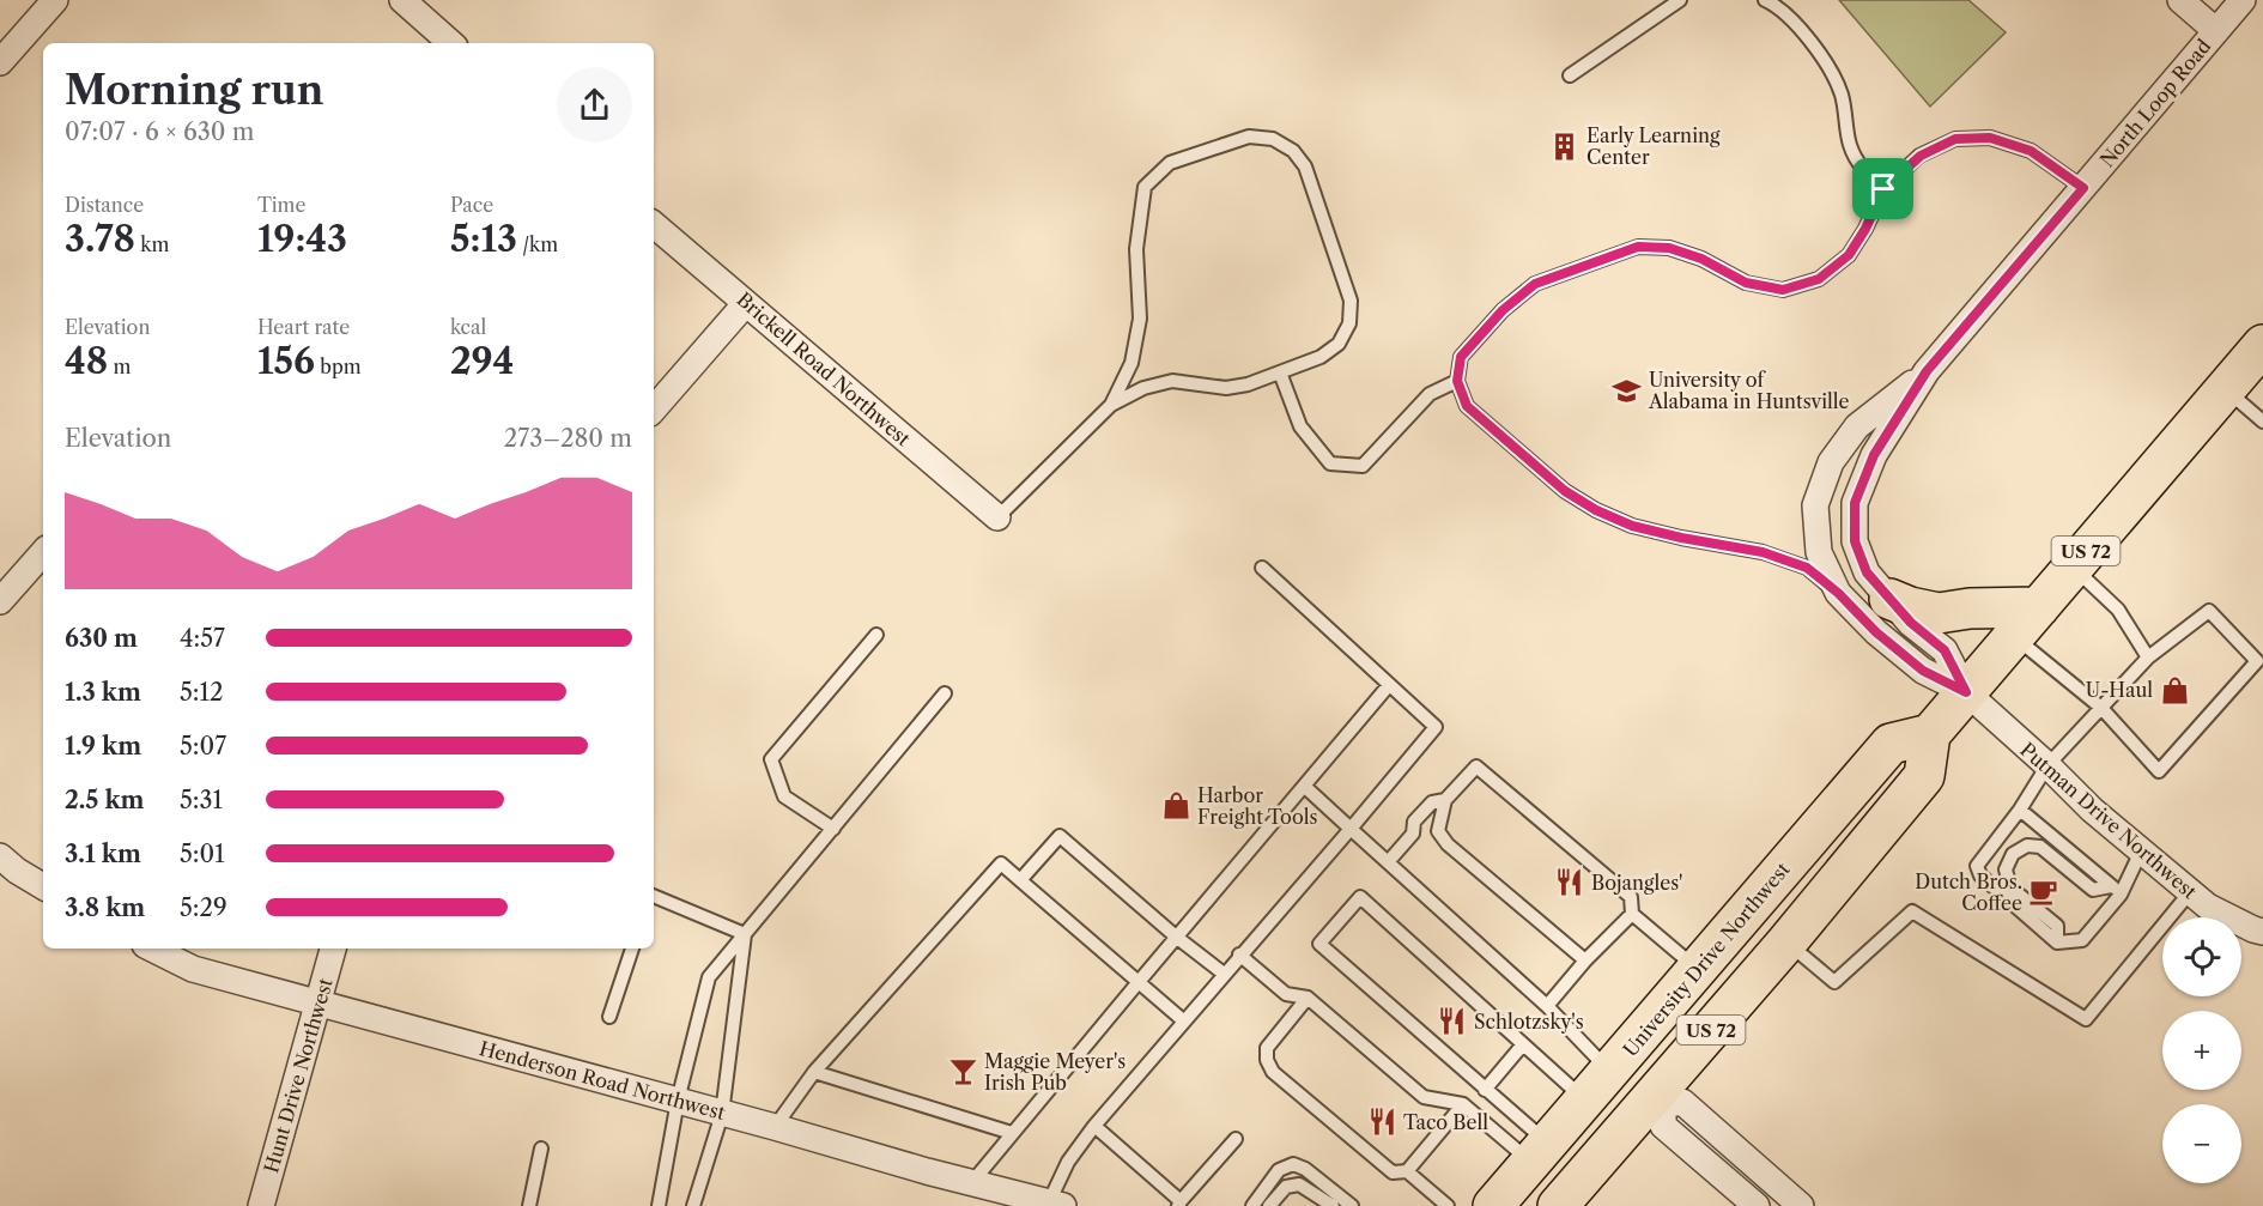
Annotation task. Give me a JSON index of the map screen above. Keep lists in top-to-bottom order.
{
  "streets": {
    "highway": ["US 72", "University Drive Northwest"],
    "street": [
      "North Loop Road",
      "Brickell Road Northwest",
      "Putman Drive Northwest",
      "Hunt Drive Northwest",
      "Henderson Road Northwest"
    ]
  },
  "crossings": [
    ["North Loop Road", "US 72"],
    ["North Loop Road", "Putman Drive Northwest"],
    ["US 72", "Putman Drive Northwest"],
    ["US 72", "University Drive Northwest"],
    ["Hunt Drive Northwest", "Henderson Road Northwest"]
  ],
  "places": {
    "building": ["Early Learning Center"],
    "school or university": ["University of Alabama in Huntsville"],
    "shop": ["U-Haul", "Harbor Freight Tools"],
    "restaurant": ["Bojangles'", "Schlotzsky's", "Taco Bell"],
    "cafe": ["Dutch Bros. Coffee"],
    "bar": ["Maggie Meyer's Irish Pub"]
  },
  "page": {
    "heading": ["Morning run", "07:07 · 6 × 630 m"],
    "stats": [
      ["Distance", "3.78 km"],
      ["Time", "19:43"],
      ["Pace", "5:13 /km"],
      ["Elevation", "48 m"],
      ["Heart rate", "156 bpm"],
      ["kcal", "294"]
    ],
    "chart": ["Elevation", "273–280 m"],
    "list": [
      {
        "name": "630 m",
        "note": "4:57"
      },
      {
        "name": "1.3 km",
        "note": "5:12"
      },
      {
        "name": "1.9 km",
        "note": "5:07"
      },
      {
        "name": "2.5 km",
        "note": "5:31"
      },
      {
        "name": "3.1 km",
        "note": "5:01"
      },
      {
        "name": "3.8 km",
        "note": "5:29"
      }
    ],
    "map_buttons": ["+", "−"]
  }
}
